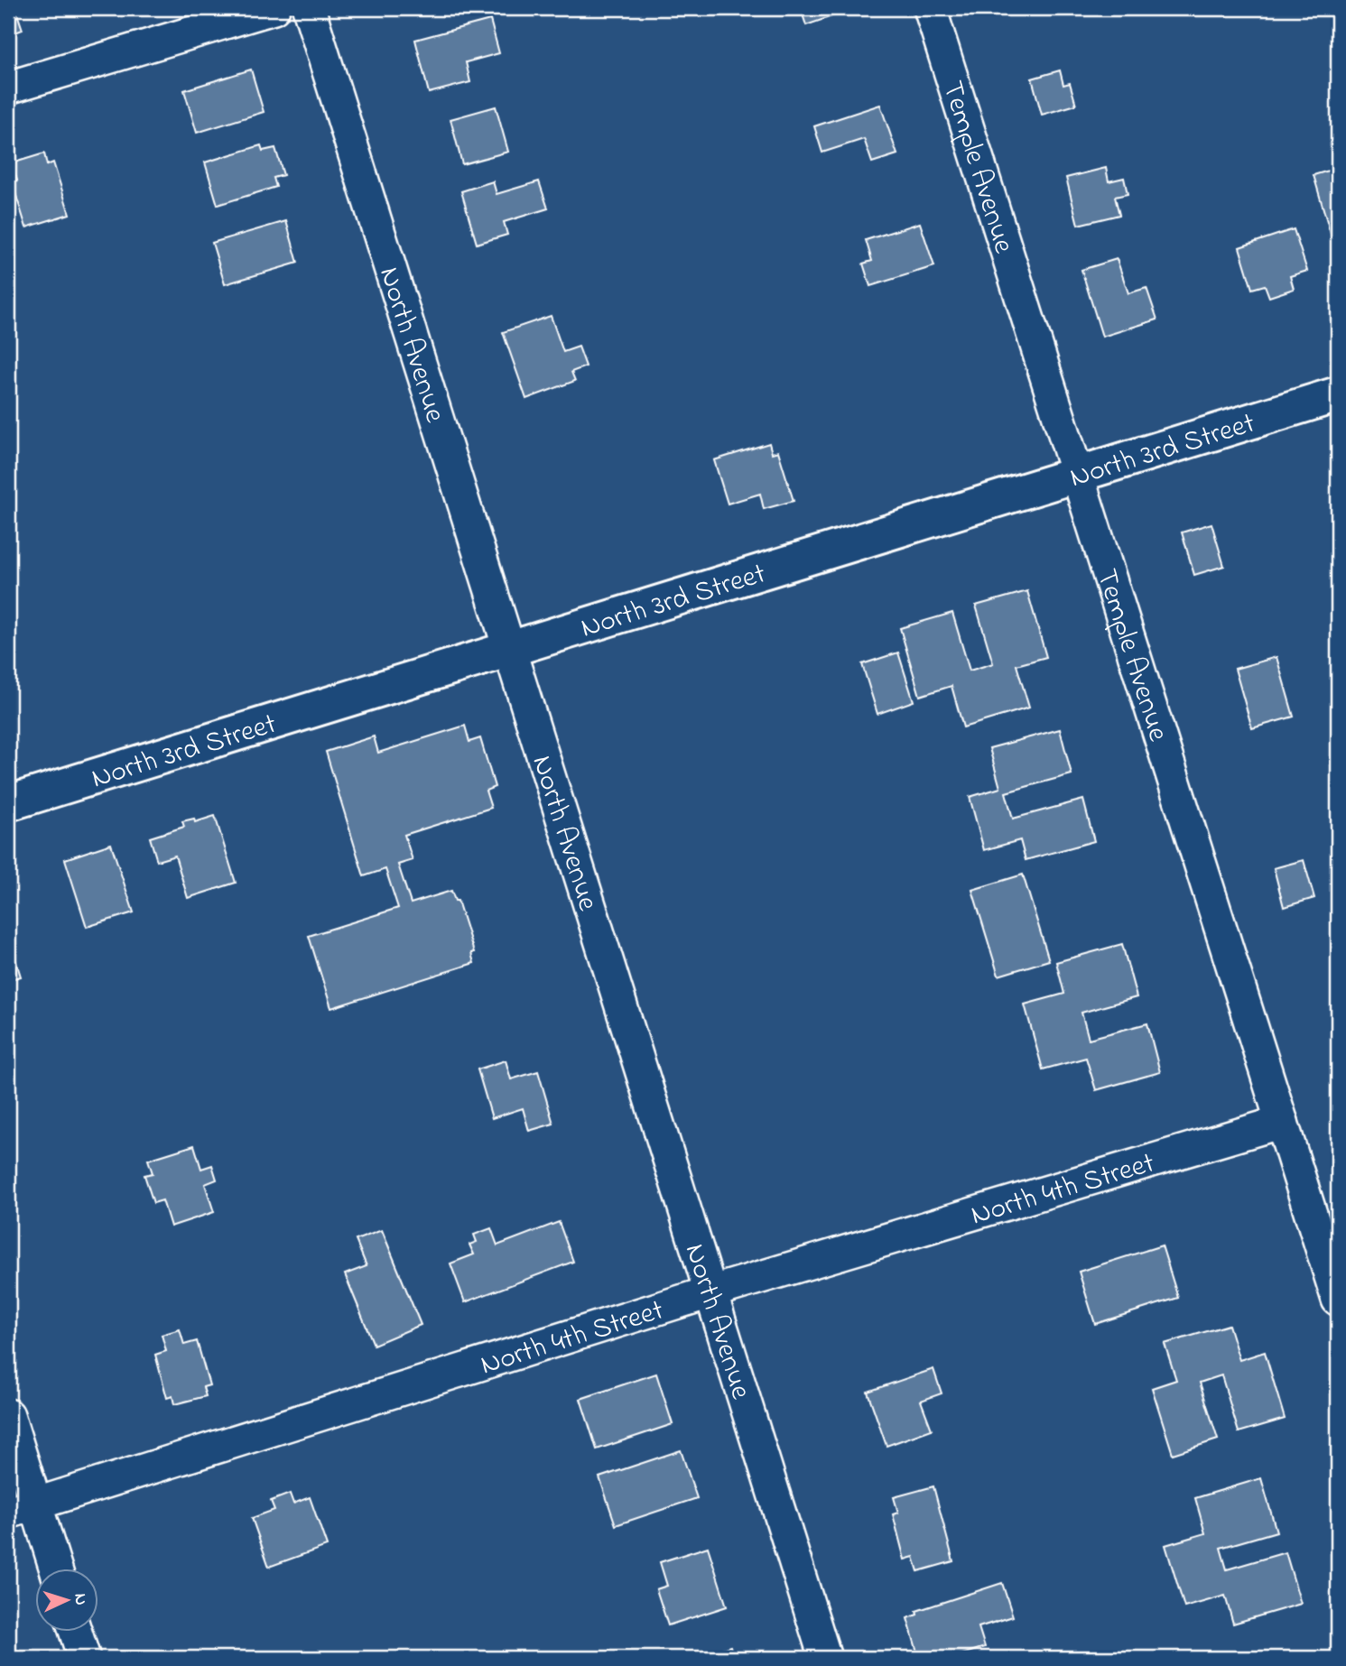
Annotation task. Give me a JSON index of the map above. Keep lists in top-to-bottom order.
{
  "streets": {
    "street": [
      "Temple Avenue",
      "North Avenue",
      "North 3rd Street",
      "North 4th Street"
    ]
  },
  "crossings": [
    ["Temple Avenue", "North 3rd Street"],
    ["Temple Avenue", "North 4th Street"],
    ["North Avenue", "North 3rd Street"],
    ["North Avenue", "North 4th Street"]
  ],
  "north": "right"
}
